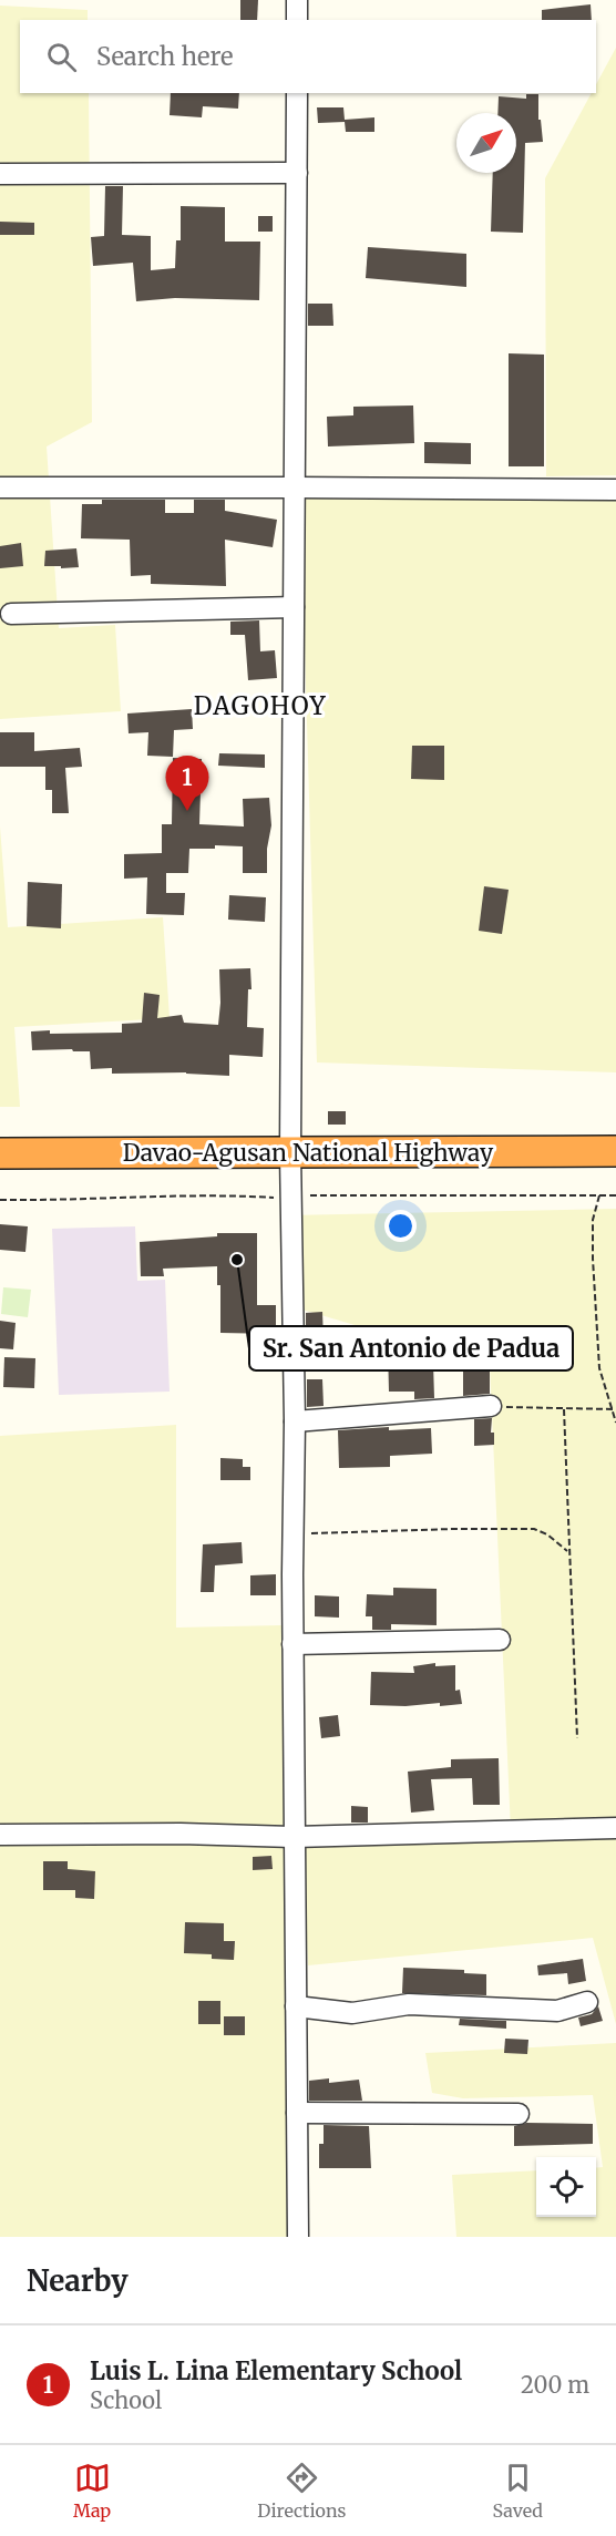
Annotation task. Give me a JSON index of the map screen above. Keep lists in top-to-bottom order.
{
  "streets": {
    "highway": ["Davao-Agusan National Highway"]
  },
  "districts": ["DAGOHOY"],
  "places": ["Sr. San Antonio de Padua"],
  "north": "top right",
  "page": {
    "search": "Search here",
    "pins": "1",
    "heading": "Nearby",
    "list": [
      {
        "mark": "1",
        "name": "Luis L. Lina Elementary School",
        "note": "School",
        "value": "200 m"
      }
    ],
    "nav": ["Map", "Directions", "Saved"]
  }
}
